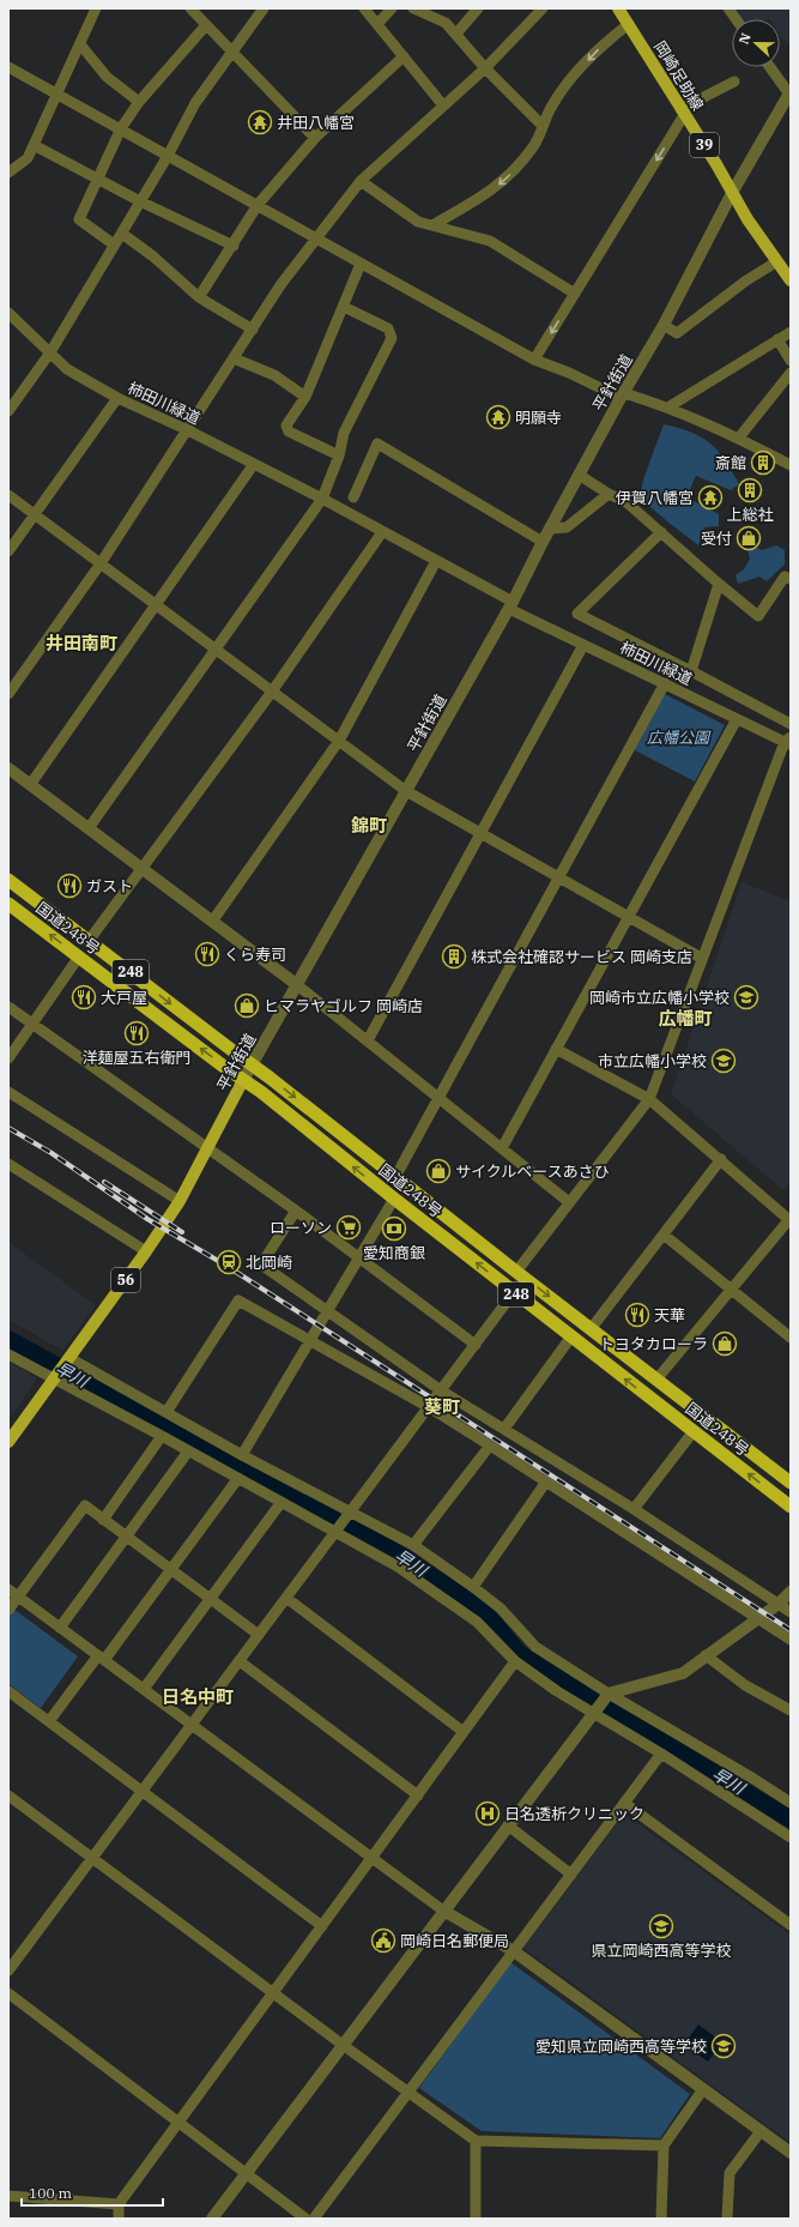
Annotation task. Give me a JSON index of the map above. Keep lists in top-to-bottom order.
{
  "streets": {
    "highway": ["国道248号", "248"],
    "main road": [
      "岡崎足助線",
      "39",
      "平針街道",
      "56"
    ],
    "street": ["柿田川緑道"]
  },
  "crossings": [
    ["岡崎足助線", "平針街道"],
    ["平針街道", "柿田川緑道"],
    ["平針街道", "国道248号"],
    ["平針街道", "56"]
  ],
  "districts": [
    "井田南町",
    "錦町",
    "広幡町",
    "葵町",
    "日名中町"
  ],
  "water": ["早川"],
  "parks": ["広幡公園"],
  "places": {
    "temple": ["井田八幡宮", "明願寺", "伊賀八幡宮"],
    "building": ["斎館", "上総社", "株式会社確認サービス 岡崎支店"],
    "shop": [
      "受付",
      "ヒマラヤゴルフ 岡崎店",
      "サイクルベースあさひ",
      "トヨタカローラ"
    ],
    "restaurant": [
      "ガスト",
      "くら寿司",
      "大戸屋",
      "洋麺屋五右衛門",
      "天華"
    ],
    "school or university": [
      "岡崎市立広幡小学校",
      "市立広幡小学校",
      "県立岡崎西高等学校",
      "愛知県立岡崎西高等学校"
    ],
    "supermarket": ["ローソン"],
    "bank": ["愛知商銀"],
    "station": ["北岡崎"],
    "hospital": ["日名透析クリニック"],
    "public building": ["岡崎日名郵便局"]
  },
  "scale_bar": "100 m",
  "north": "left"
}
